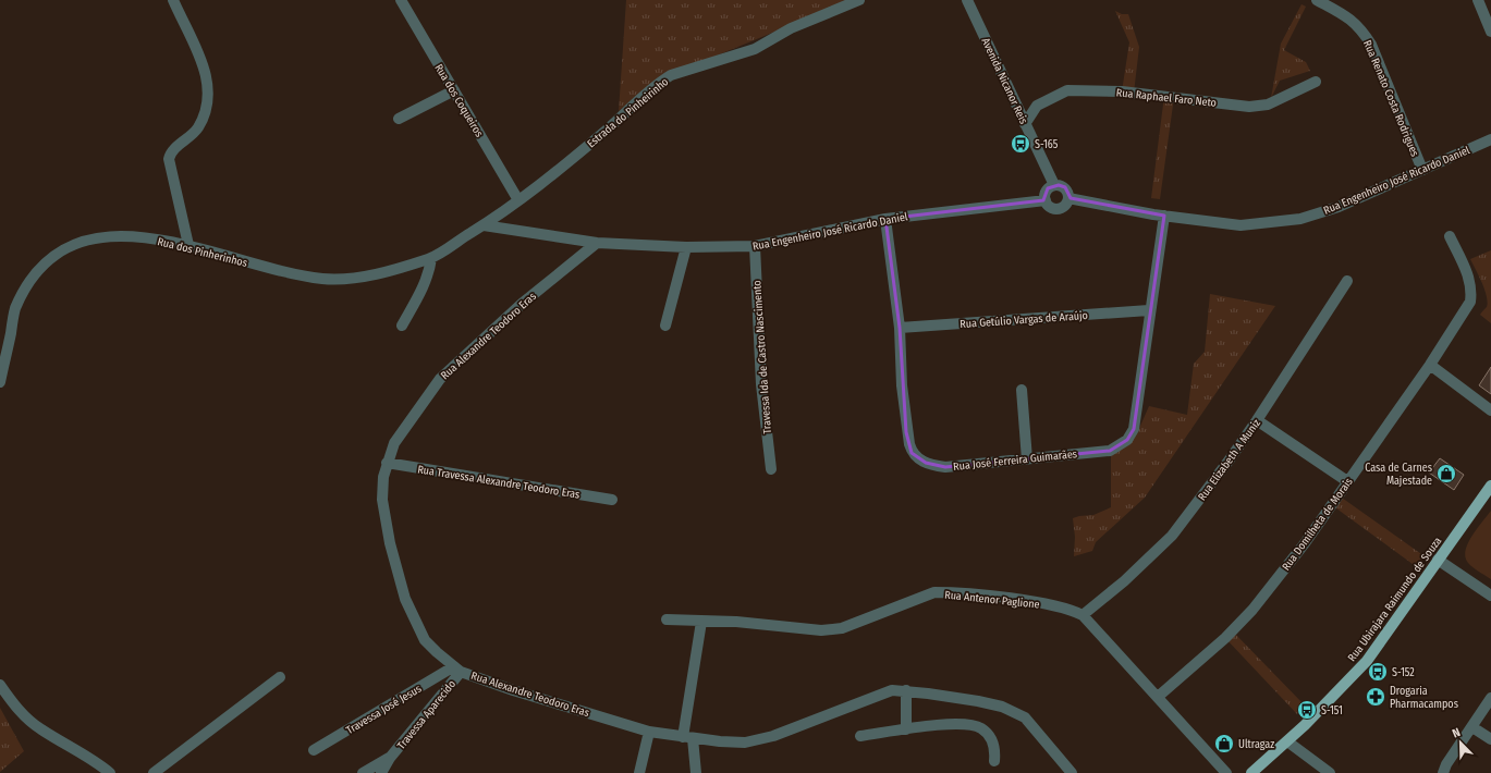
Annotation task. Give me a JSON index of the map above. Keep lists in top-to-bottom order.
{
  "streets": {
    "main road": ["Rua Ubirajara Raimundo de Souza"],
    "street": [
      "Avenida Nicanor Reis",
      "Rua Raphael Faro Neto",
      "Rua Renato Costa Rodrigues",
      "Rua dos Coqueiros",
      "Estrada do Pinheirinho",
      "Rua Engenheiro José Ricardo Daniel",
      "Rua dos Pinherinhos",
      "Rua Getúlio Vargas de Araújo",
      "Rua Alexandre Teodoro Eras",
      "Travessa Ida de Castro Nascimento",
      "Rua José Ferreira Guimarães",
      "Rua Elizabeth A Muniz",
      "Rua Travessa Alexandre Teodoro Eras",
      "Rua Domilheta de Morais",
      "Rua Antenor Paglione",
      "Travessa José Jesus",
      "Travessa Aparecido"
    ]
  },
  "crossings": [
    ["Avenida Nicanor Reis", "Rua Raphael Faro Neto"],
    ["Avenida Nicanor Reis", "Rua Engenheiro José Ricardo Daniel"],
    ["Rua Renato Costa Rodrigues", "Rua Engenheiro José Ricardo Daniel"],
    ["Rua dos Coqueiros", "Estrada do Pinheirinho"],
    ["Estrada do Pinheirinho", "Rua Engenheiro José Ricardo Daniel"],
    ["Estrada do Pinheirinho", "Rua dos Pinherinhos"],
    ["Rua Engenheiro José Ricardo Daniel", "Rua dos Pinherinhos"],
    ["Rua Engenheiro José Ricardo Daniel", "Rua Alexandre Teodoro Eras"],
    ["Rua Engenheiro José Ricardo Daniel", "Travessa Ida de Castro Nascimento"],
    ["Rua Engenheiro José Ricardo Daniel", "Rua José Ferreira Guimarães"],
    ["Rua Getúlio Vargas de Araújo", "Rua José Ferreira Guimarães"],
    ["Rua Alexandre Teodoro Eras", "Rua Travessa Alexandre Teodoro Eras"],
    ["Rua Alexandre Teodoro Eras", "Travessa José Jesus"],
    ["Rua Alexandre Teodoro Eras", "Travessa Aparecido"],
    ["Rua Elizabeth A Muniz", "Rua Antenor Paglione"],
    ["Rua Domilheta de Morais", "Rua Antenor Paglione"],
    ["Travessa José Jesus", "Travessa Aparecido"]
  ],
  "places": {
    "bus stop": ["S-165", "S-152", "S-151"],
    "shop": ["Casa de Carnes Majestade", "Ultragaz"],
    "pharmacy": ["Drogaria Pharmacampos"]
  },
  "north": "top left"
}
